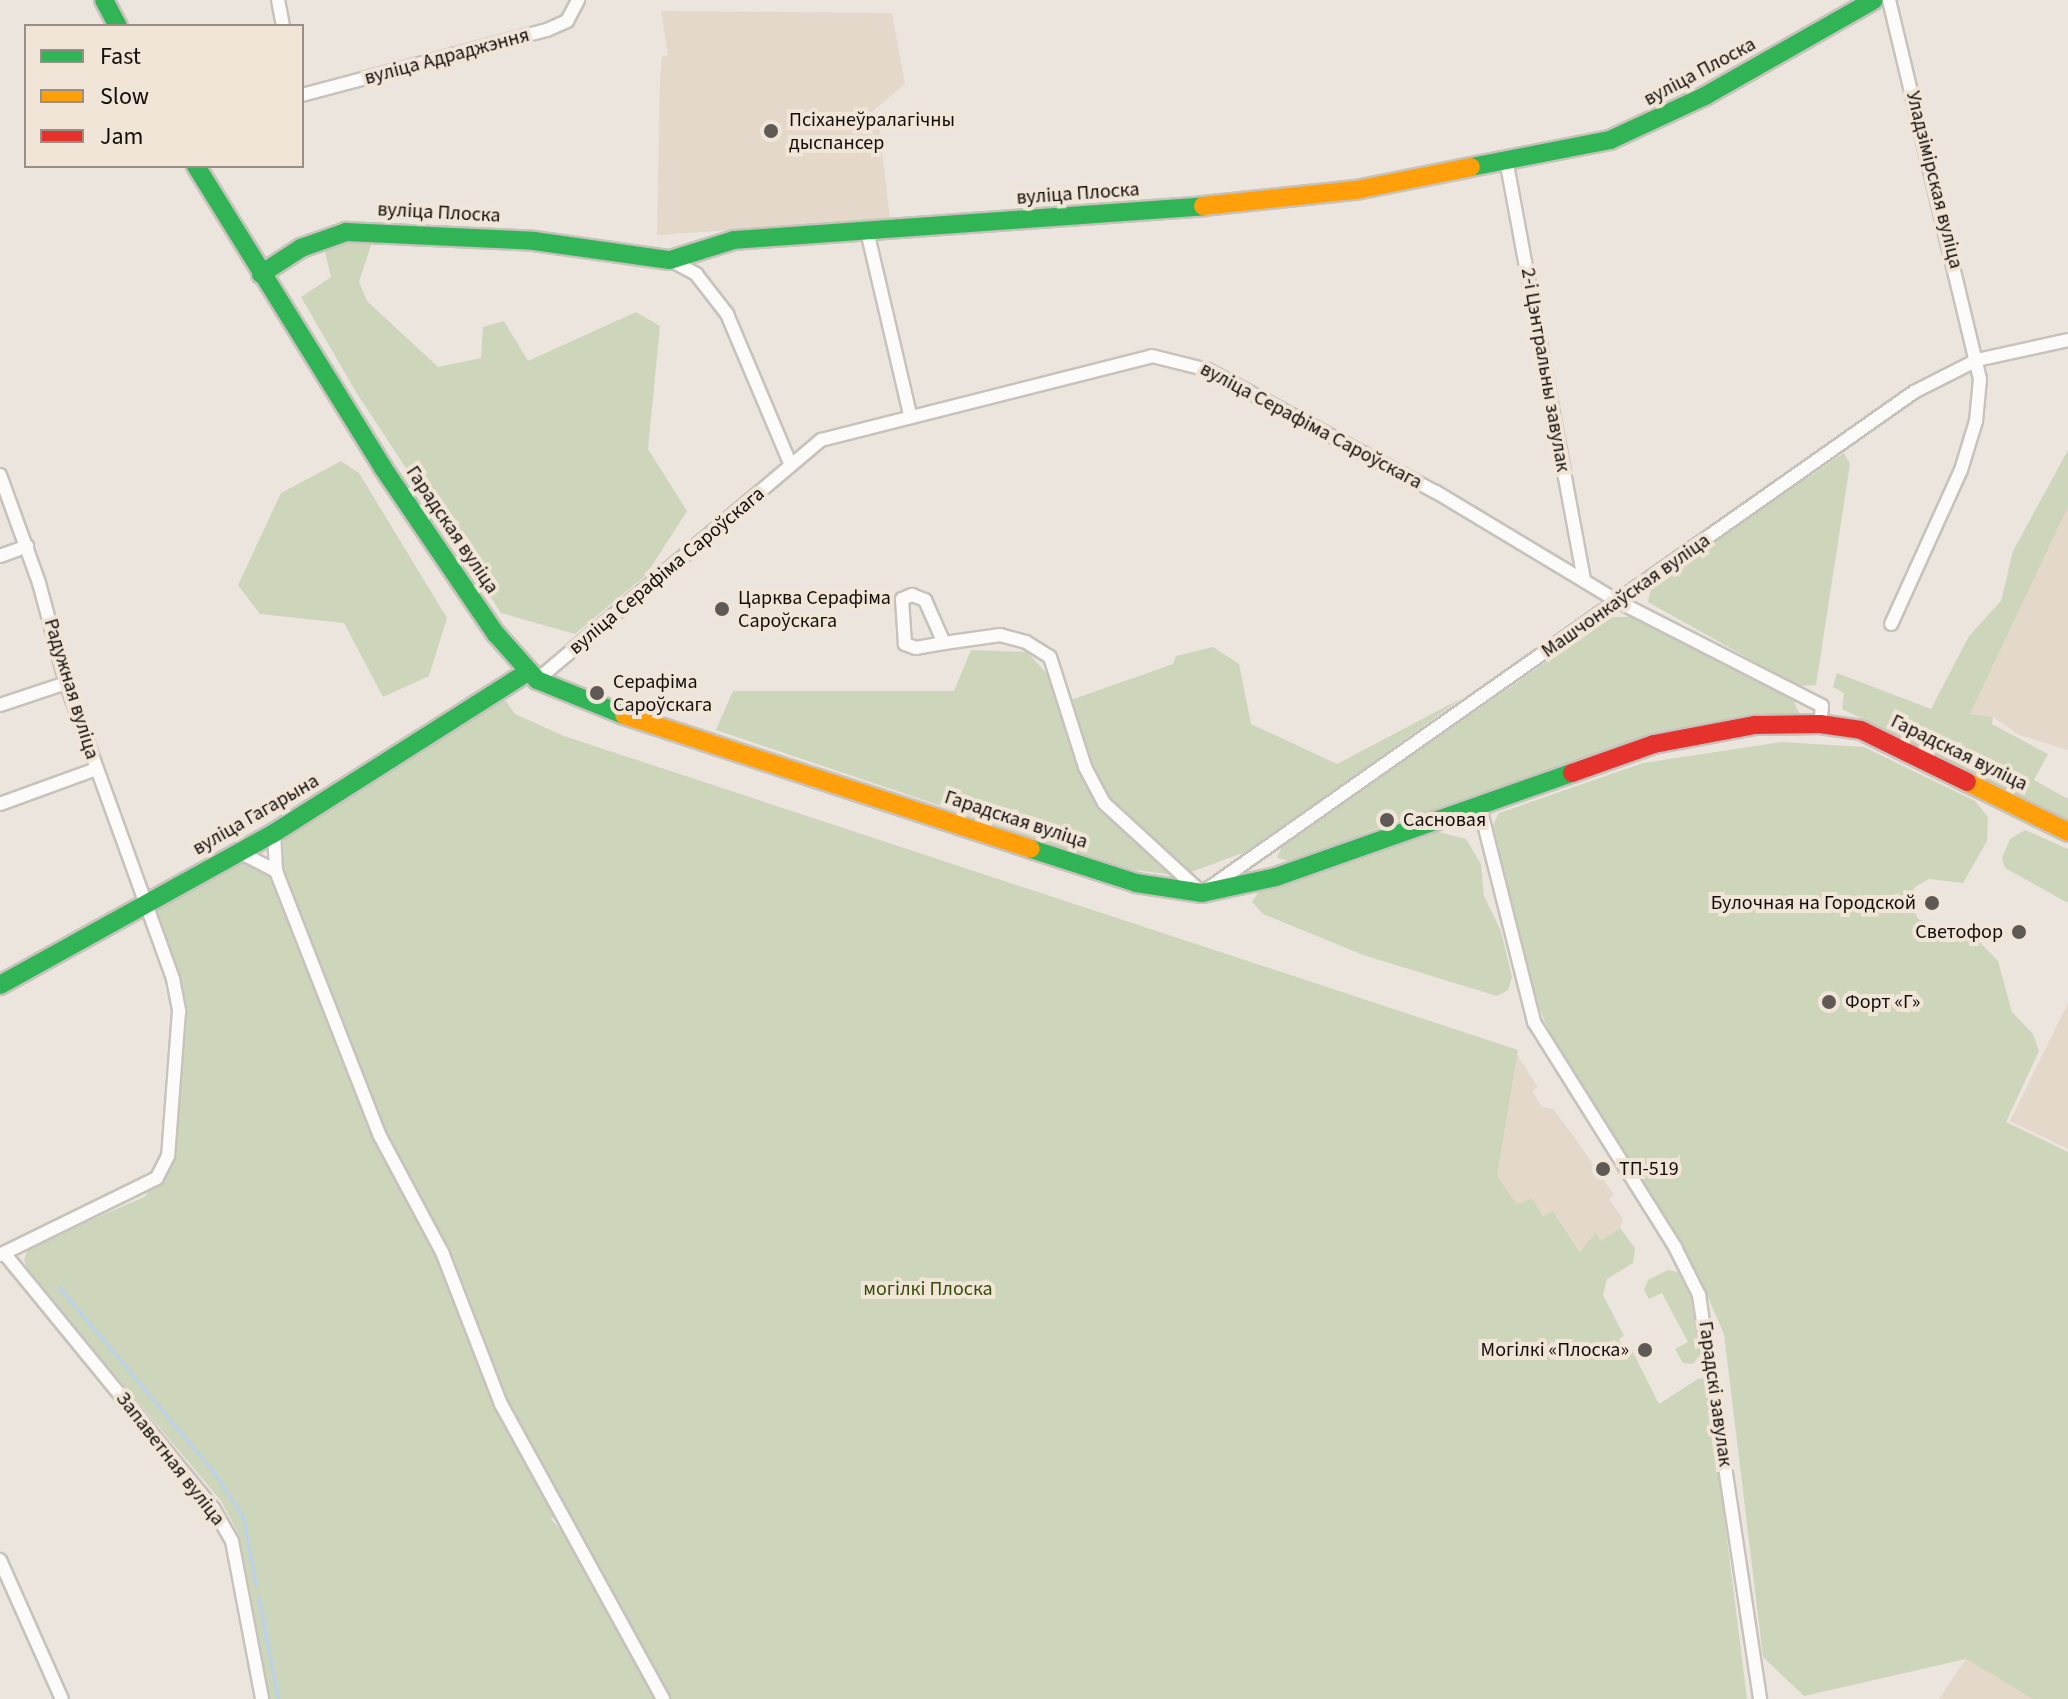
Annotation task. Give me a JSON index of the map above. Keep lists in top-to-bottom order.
{
  "streets": {
    "street": [
      "вуліца Адраджэння",
      "вуліца Плоска",
      "Уладзімірская вуліца",
      "2-і Цэнтральны завулак",
      "вуліца Серафіма Сароўскага",
      "Гарадская вуліца",
      "Машчонкаўская вуліца",
      "Радужная вуліца",
      "вуліца Гагарына",
      "Гарадскі завулак",
      "Запаветная вуліца"
    ]
  },
  "crossings": [
    ["вуліца Плоска", "2-і Цэнтральны завулак"],
    ["вуліца Плоска", "Гарадская вуліца"],
    ["Уладзімірская вуліца", "Машчонкаўская вуліца"],
    ["2-і Цэнтральны завулак", "вуліца Серафіма Сароўскага"],
    ["вуліца Серафіма Сароўскага", "Гарадская вуліца"],
    ["вуліца Серафіма Сароўскага", "Машчонкаўская вуліца"],
    ["вуліца Серафіма Сароўскага", "вуліца Гагарына"],
    ["Гарадская вуліца", "Машчонкаўская вуліца"],
    ["Гарадская вуліца", "вуліца Гагарына"],
    ["Гарадская вуліца", "Гарадскі завулак"],
    ["Радужная вуліца", "вуліца Гагарына"],
    ["Радужная вуліца", "Запаветная вуліца"]
  ],
  "parks": ["могілкі Плоска"],
  "places": [
    "Псіханеўралагічны дыспансер",
    "Царква Серафіма Сароўскага",
    "Серафіма Сароўскага",
    "Сасновая",
    "Булочная на Городской",
    "Светофор",
    "Форт «Г»",
    "ТП-519",
    "Могілкі «Плоска»"
  ],
  "legend": ["Fast", "Slow", "Jam"]
}
